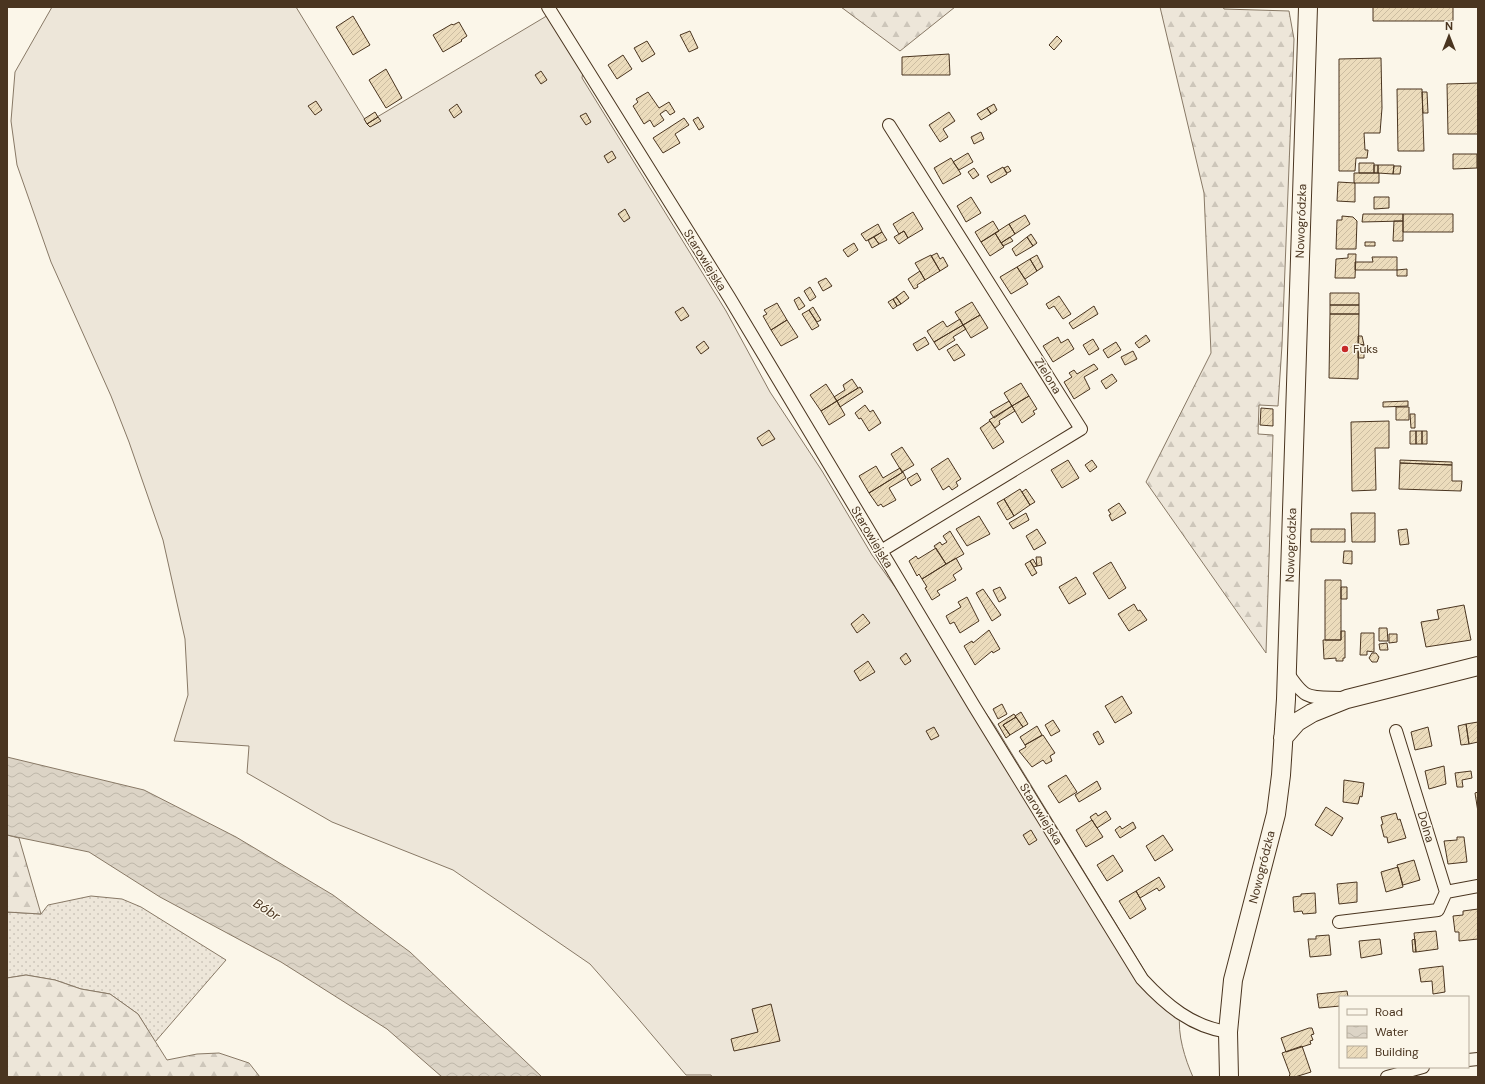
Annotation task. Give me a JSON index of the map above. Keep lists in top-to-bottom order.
{
  "streets": {
    "main road": ["Nowogródzka"],
    "street": ["Starowiejska", "Zielona", "Dolna"]
  },
  "crossings": [
    ["Nowogródzka", "Starowiejska"],
    ["Starowiejska", "Zielona"]
  ],
  "water": ["Bóbr"],
  "places": ["Fuks"],
  "legend": ["Road", "Water", "Building"],
  "north": "top"
}
